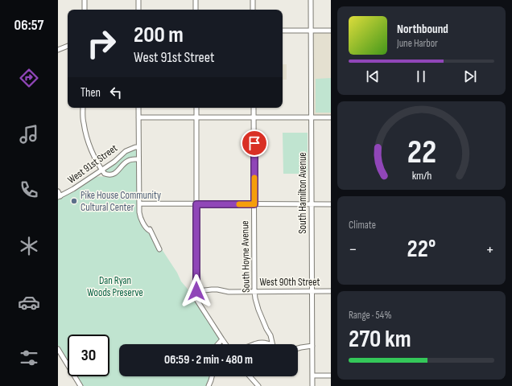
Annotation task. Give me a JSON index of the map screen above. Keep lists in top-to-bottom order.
{
  "streets": {
    "street": [
      "West 91st Street",
      "South Hamilton Avenue",
      "South Hoyne Avenue",
      "West 90th Street"
    ]
  },
  "crossings": [
    ["South Hamilton Avenue", "West 90th Street"],
    ["South Hoyne Avenue", "West 90th Street"]
  ],
  "parks": ["Dan Ryan Woods Preserve"],
  "places": ["Pike House Community Cultural Center"],
  "page": {
    "tabs": "06:57",
    "turn": ["200 m", "West 91st Street"],
    "song": ["Northbound", "June Harbor"],
    "then": "Then",
    "tile": [
      "Climate",
      ["Range · 54%", "270 km"]
    ],
    "heat": ["−", "22°", "+"],
    "limit": "30",
    "trip": "06:59 · 2 min · 480 m",
    "gauge": ["22", "km/h"]
  }
}
